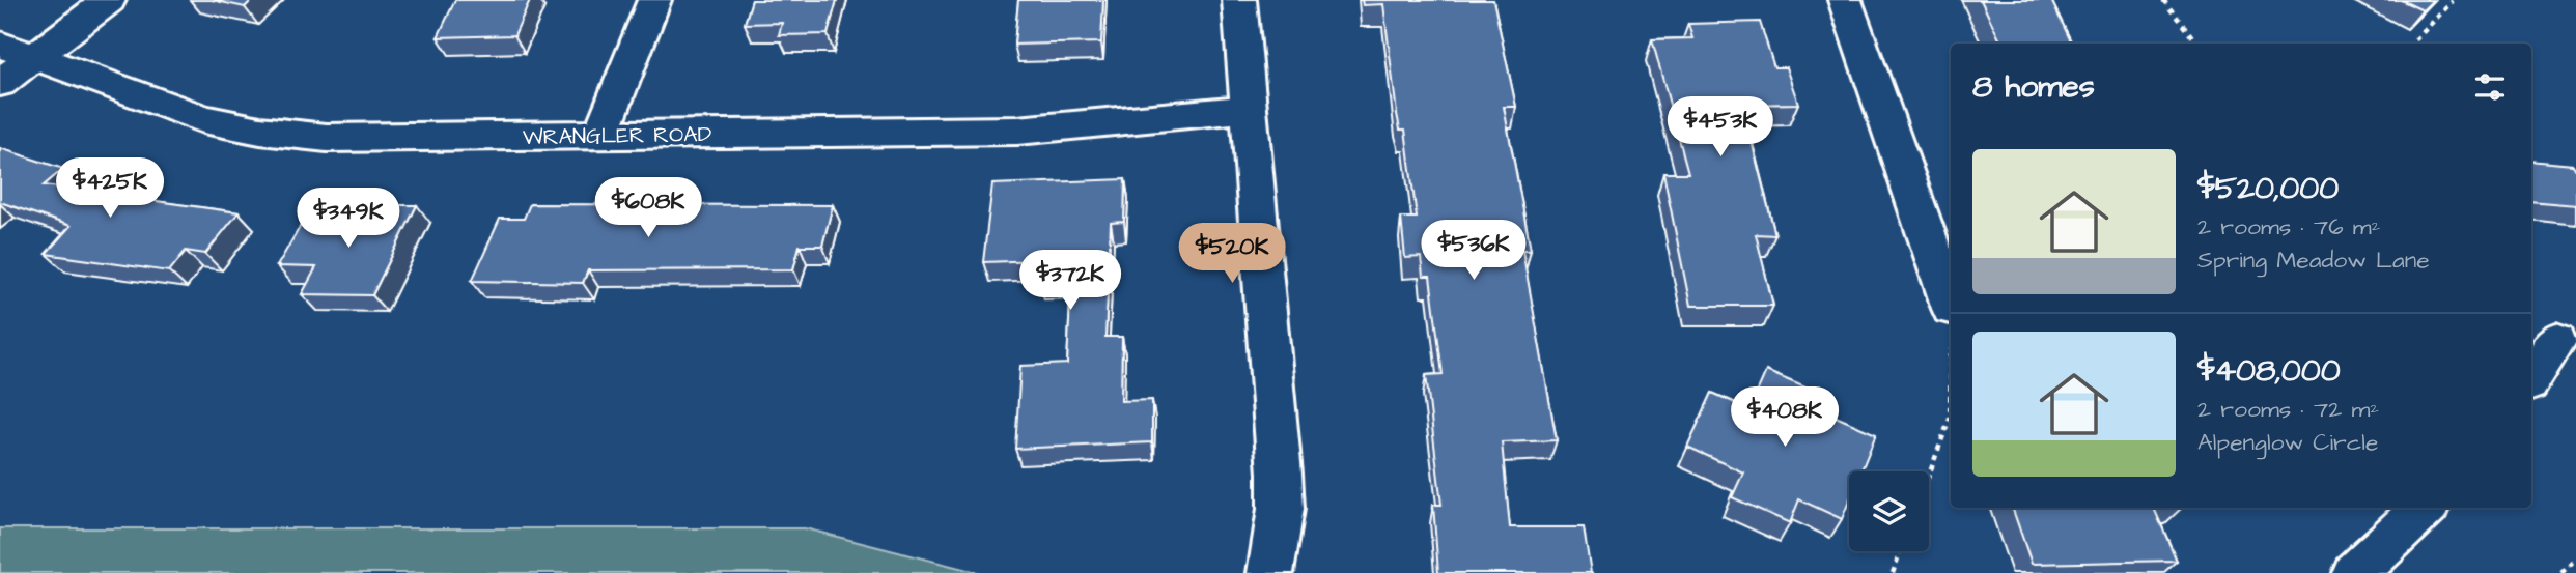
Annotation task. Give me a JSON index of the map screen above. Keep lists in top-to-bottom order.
{
  "streets": {
    "street": ["WRANGLER ROAD"]
  },
  "page": {
    "heading": "8 homes",
    "price": [
      "$453K",
      "$425K",
      "$608K",
      "$349K",
      "$536K",
      "$520K",
      "$372K",
      "$408K"
    ],
    "list": [
      {
        "name": "$520,000",
        "note": "2 rooms · 76 m² · Spring Meadow Lane"
      },
      {
        "name": "$408,000",
        "note": "2 rooms · 72 m² · Alpenglow Circle"
      }
    ]
  }
}
